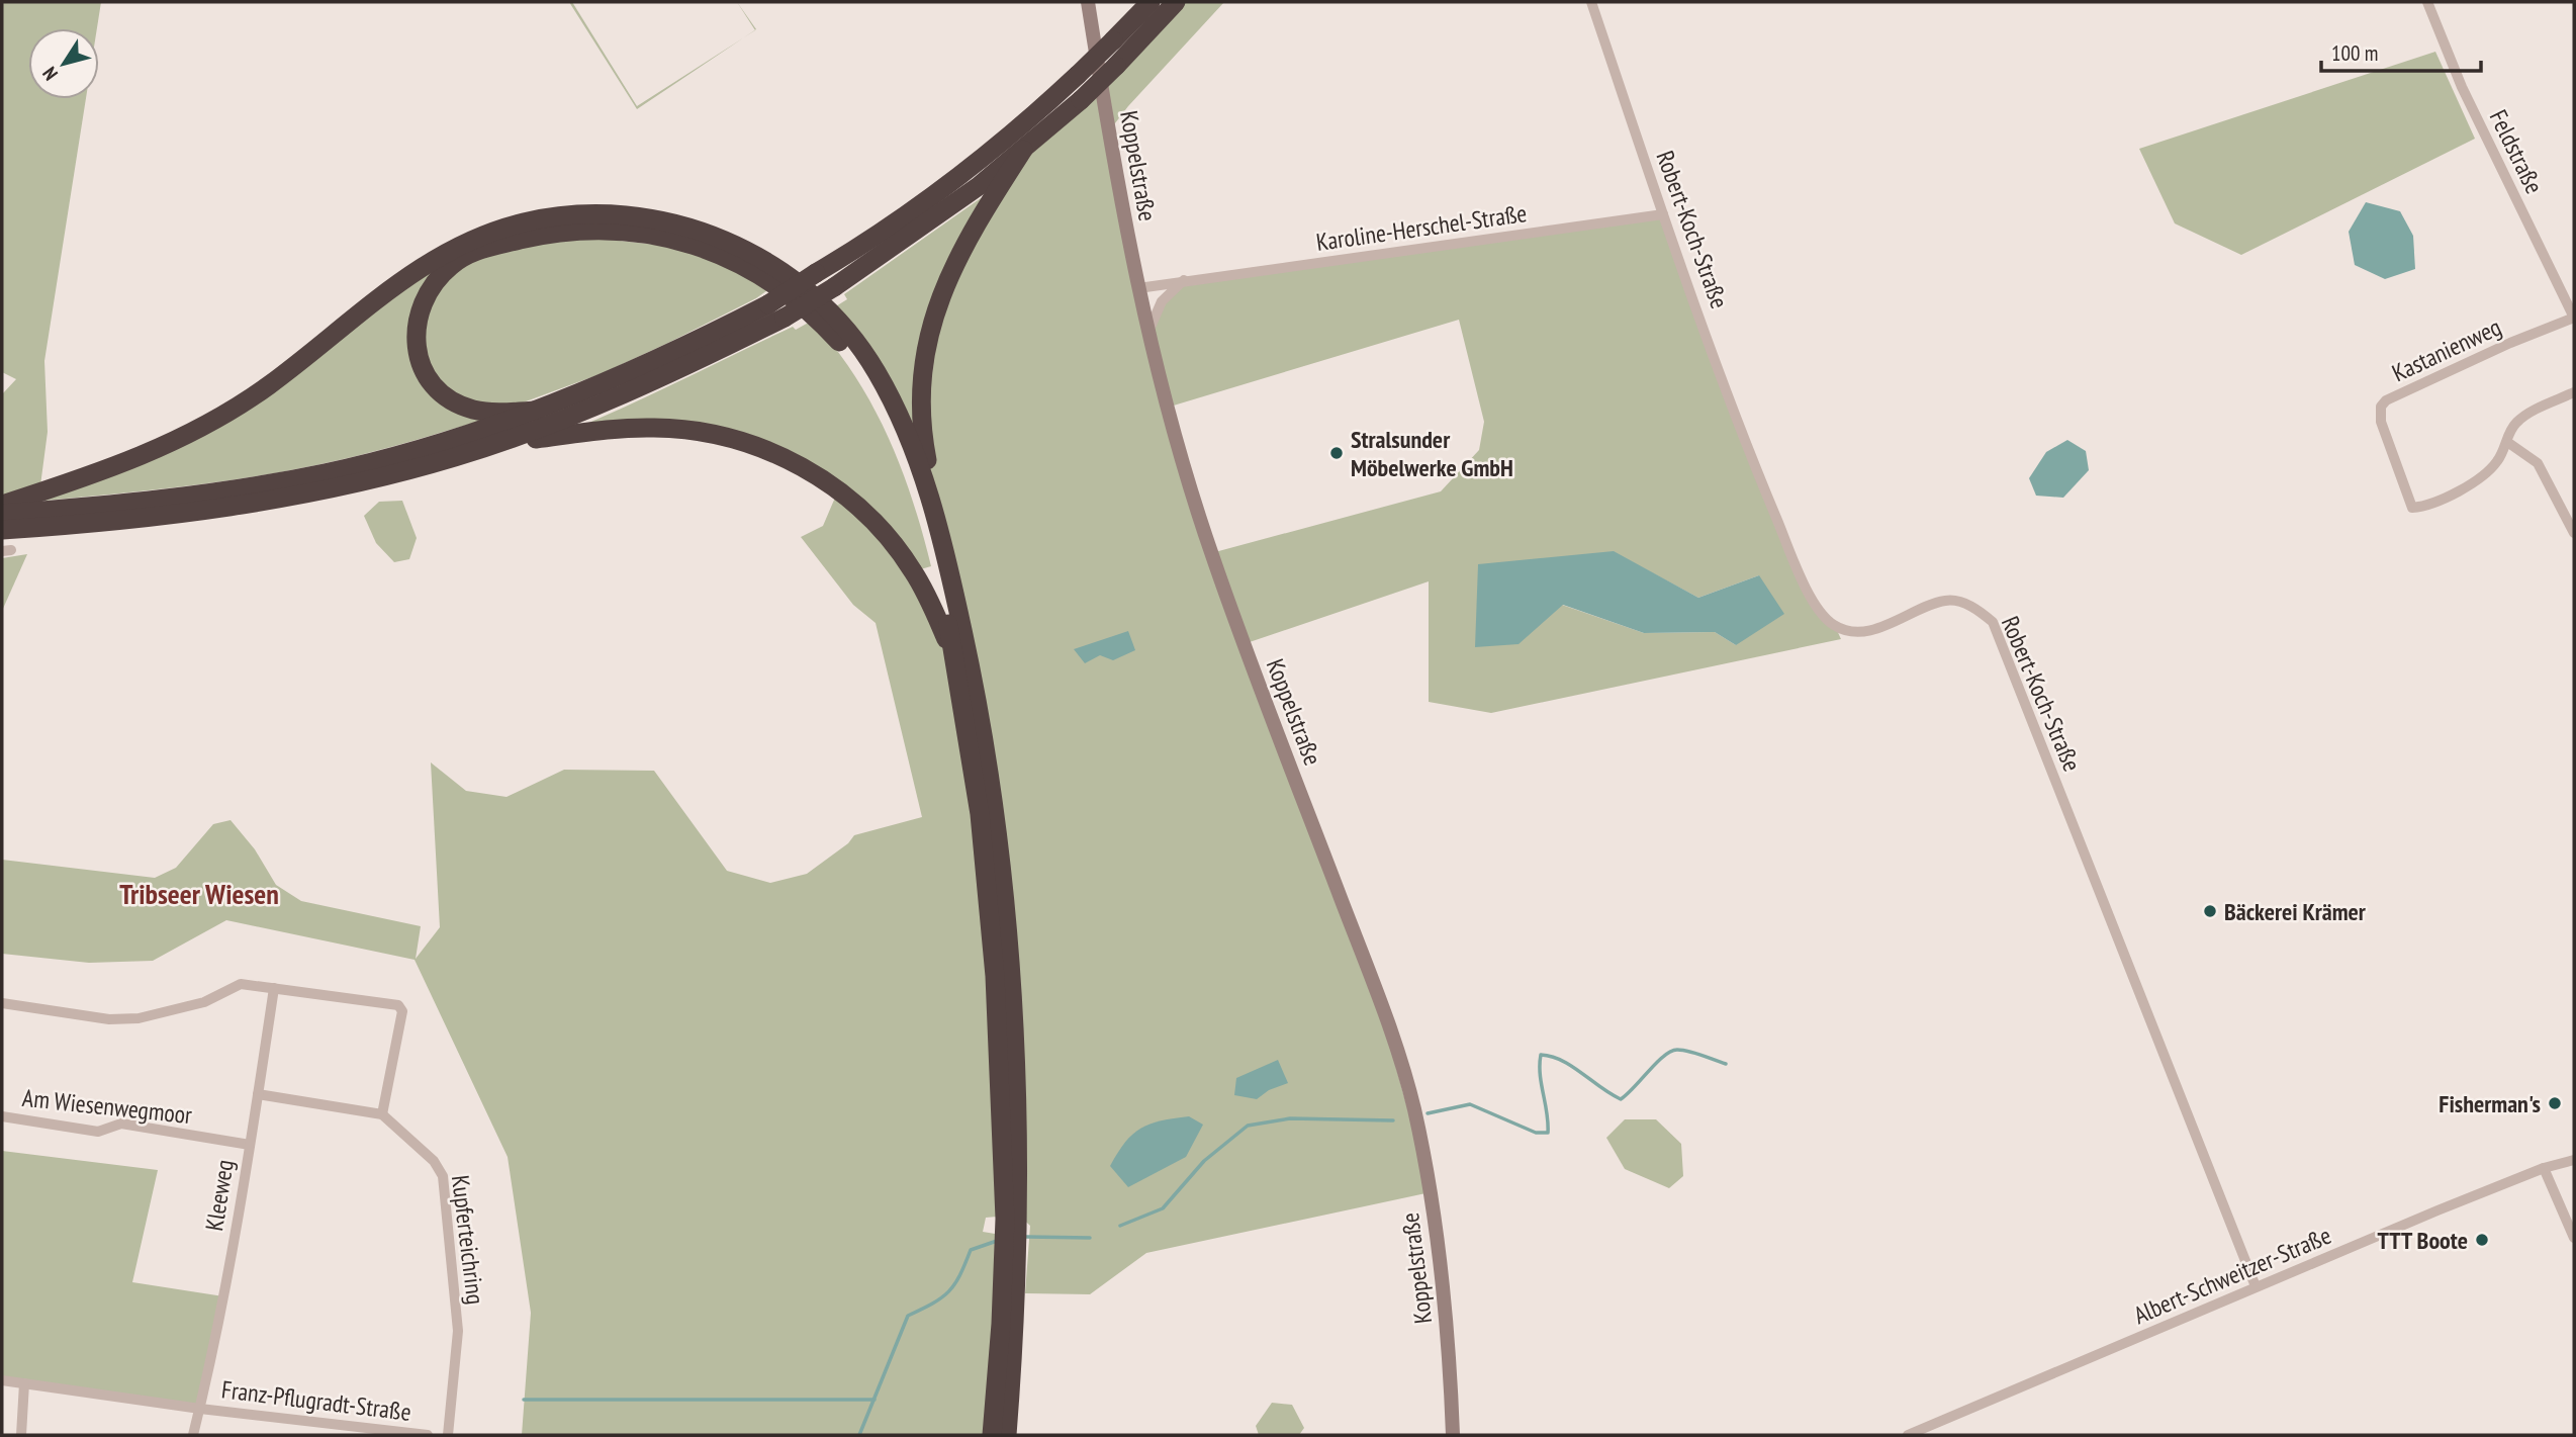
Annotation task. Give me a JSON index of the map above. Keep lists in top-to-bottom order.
{
  "streets": {
    "street": [
      "Feldstraße",
      "Koppelstraße",
      "Karoline-Herschel-Straße",
      "Robert-Koch-Straße",
      "Kastanienweg",
      "Am Wiesenwegmoor",
      "Kleeweg",
      "Kupferteichring",
      "Albert-Schweitzer-Straße",
      "Franz-Pflugradt-Straße"
    ]
  },
  "crossings": [
    ["Feldstraße", "Kastanienweg"],
    ["Koppelstraße", "Karoline-Herschel-Straße"],
    ["Karoline-Herschel-Straße", "Robert-Koch-Straße"],
    ["Robert-Koch-Straße", "Albert-Schweitzer-Straße"],
    ["Am Wiesenwegmoor", "Kleeweg"],
    ["Kleeweg", "Franz-Pflugradt-Straße"]
  ],
  "districts": ["Tribseer Wiesen"],
  "places": [
    "Stralsunder Möbelwerke GmbH",
    "Bäckerei Krämer",
    "Fisherman's",
    "TTT Boote"
  ],
  "scale_bar": "100 m",
  "north": "bottom left"
}
